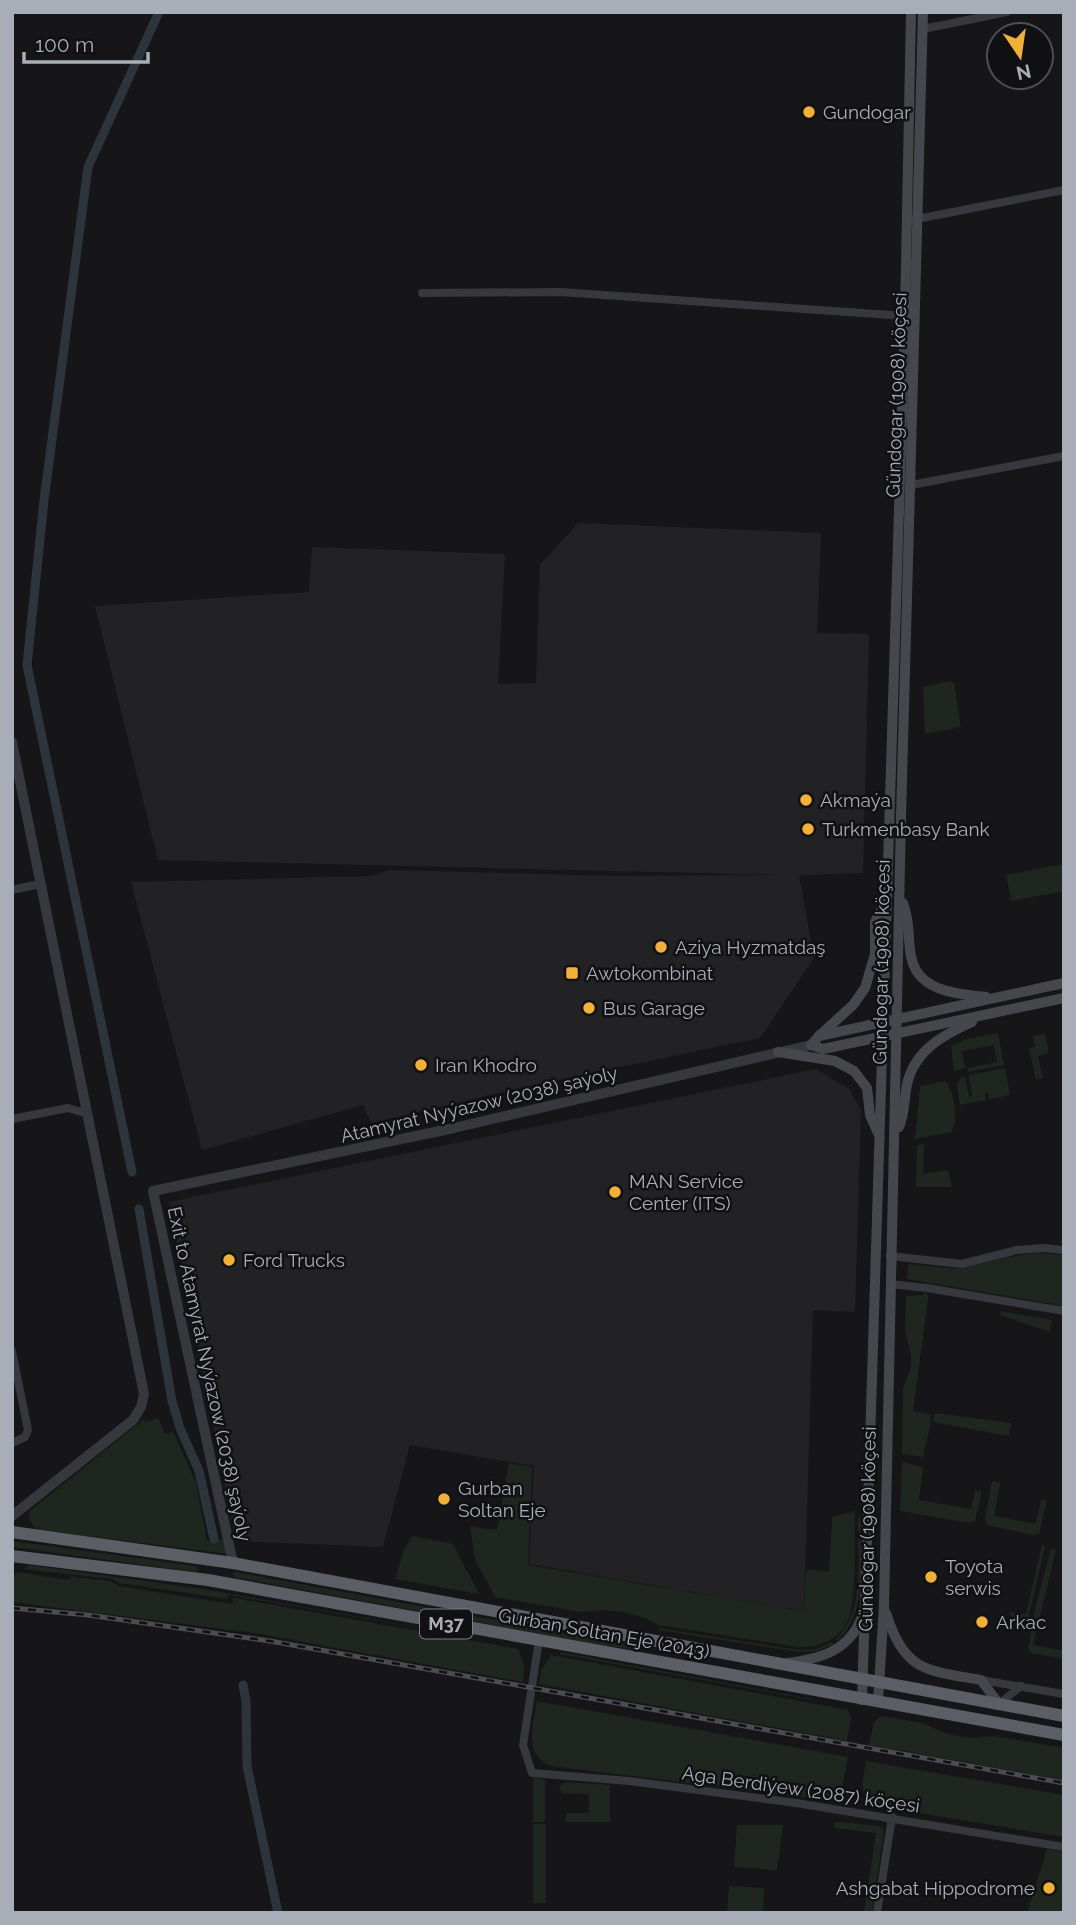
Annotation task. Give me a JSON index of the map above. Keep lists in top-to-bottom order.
{
  "streets": {
    "highway": ["M37", "Gurban Soltan Eje (2043)"],
    "main road": ["Gündogar (1908) köçesi", "Atamyrat Nyýazow (2038) şaýoly"],
    "street": ["Exit to Atamyrat Nyýazow (2038) şaýoly", "Aga Berdiýew (2087) köçesi"]
  },
  "crossings": [
    ["Gündogar (1908) köçesi", "Atamyrat Nyýazow (2038) şaýoly"],
    ["Gündogar (1908) köçesi", "Gurban Soltan Eje (2043)"],
    ["Atamyrat Nyýazow (2038) şaýoly", "Exit to Atamyrat Nyýazow (2038) şaýoly"],
    ["Exit to Atamyrat Nyýazow (2038) şaýoly", "Gurban Soltan Eje (2043)"],
    ["Gurban Soltan Eje (2043)", "Aga Berdiýew (2087) köçesi"]
  ],
  "places": {
    "other": [
      "Gundogar",
      "Аkmaýa",
      "Turkmenbasy Bank",
      "Aziya Hyzmatdaş",
      "Bus Garage",
      "Iran Khodro",
      "MAN Service Center (ITS)",
      "Ford Trucks",
      "Gurban Soltan Eje",
      "Toyota serwis",
      "Arkac",
      "Ashgabat Hippodrome"
    ],
    "transit": ["Awtokombinat"]
  },
  "scale_bar": "100 m",
  "north": "bottom"
}
